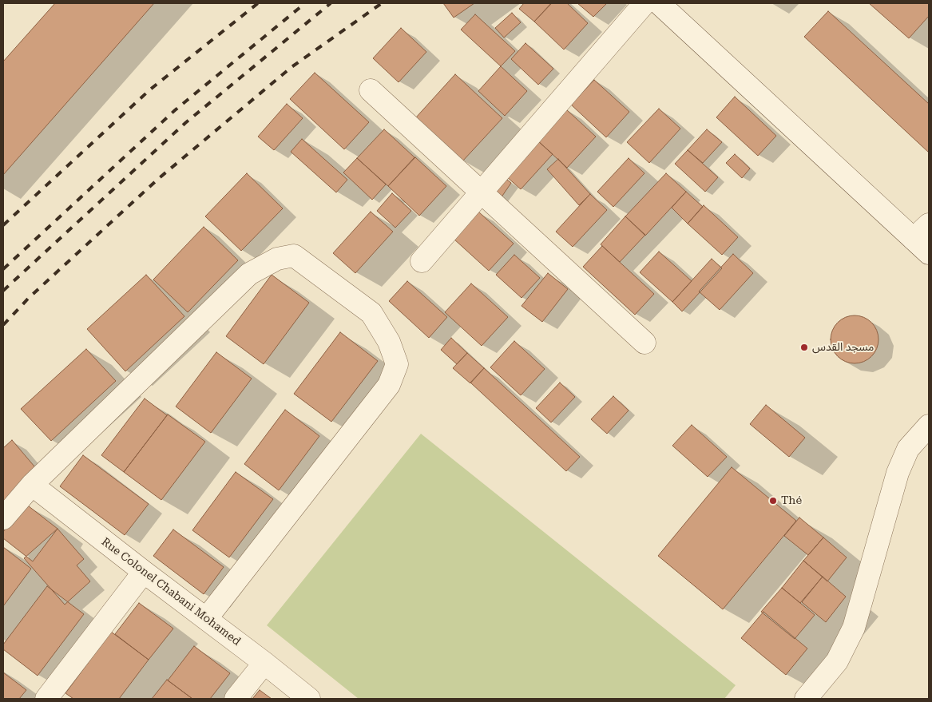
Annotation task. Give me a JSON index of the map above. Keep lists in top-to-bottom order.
{
  "streets": {
    "street": ["Rue Colonel Chabani Mohamed"]
  },
  "places": ["مسجد القدس", "Thé"]
}
